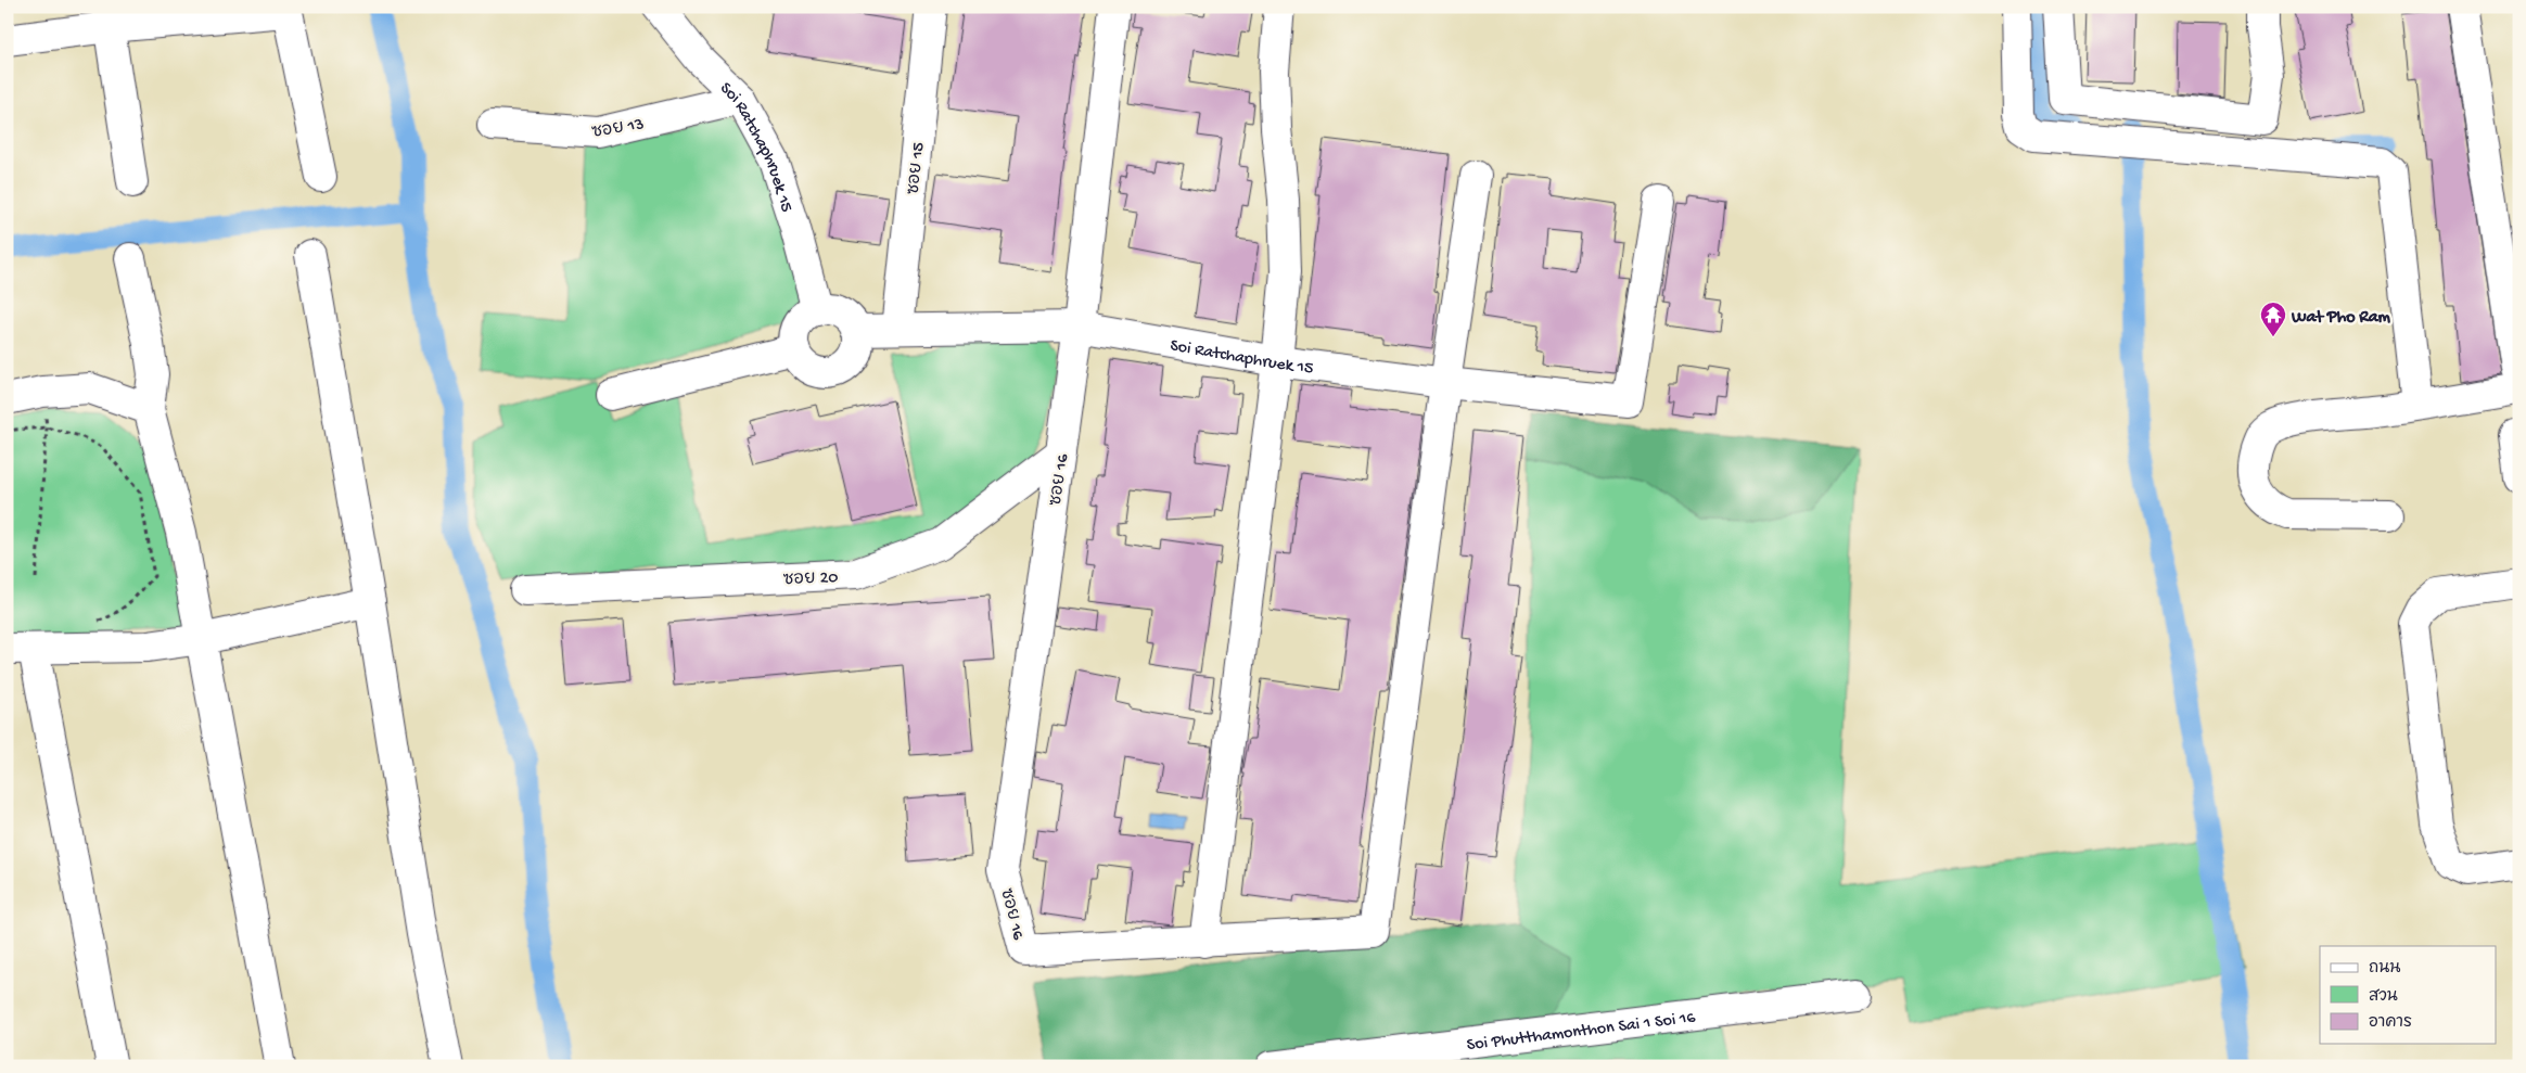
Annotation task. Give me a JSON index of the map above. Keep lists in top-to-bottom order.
{
  "streets": {
    "street": [
      "ซอย 13",
      "Soi Ratchaphruek 15",
      "ซอย 15",
      "ซอย 16",
      "ซอย 20",
      "Soi Phutthamonthon Sai 1 Soi 16"
    ]
  },
  "crossings": [
    ["ซอย 13", "Soi Ratchaphruek 15"],
    ["Soi Ratchaphruek 15", "ซอย 15"],
    ["Soi Ratchaphruek 15", "ซอย 16"],
    ["ซอย 16", "ซอย 20"]
  ],
  "places": {
    "temple": ["Wat Pho Ram"]
  },
  "legend": ["ถนน", "สวน", "อาคาร"]
}
